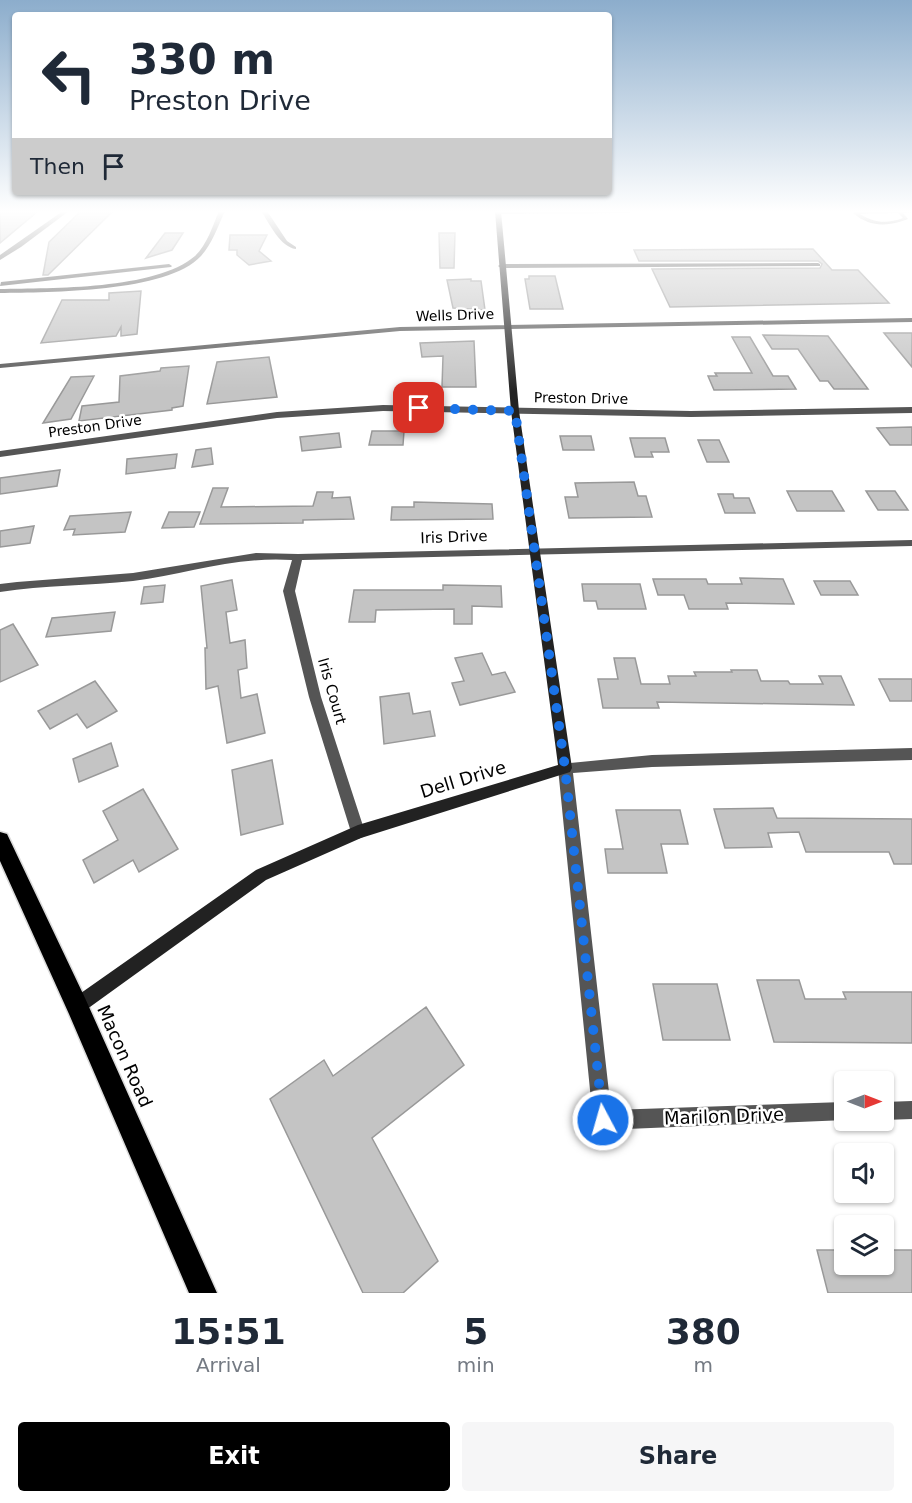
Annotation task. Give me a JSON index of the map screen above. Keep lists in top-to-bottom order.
{
  "streets": {
    "main road": ["Macon Road"],
    "street": [
      "Wells Drive",
      "Preston Drive",
      "Iris Drive",
      "Iris Court",
      "Dell Drive",
      "Marilon Drive"
    ]
  },
  "crossings": [
    ["Iris Drive", "Iris Court"],
    ["Iris Court", "Dell Drive"],
    ["Dell Drive", "Macon Road"],
    ["Dell Drive", "Marilon Drive"]
  ],
  "north": "right",
  "page": {
    "turn": ["330 m", "Preston Drive"],
    "then": "Then",
    "eta": [
      "15:51",
      "Arrival",
      "5",
      "min",
      "380",
      "m"
    ],
    "buttons": ["Exit", "Share"]
  }
}
